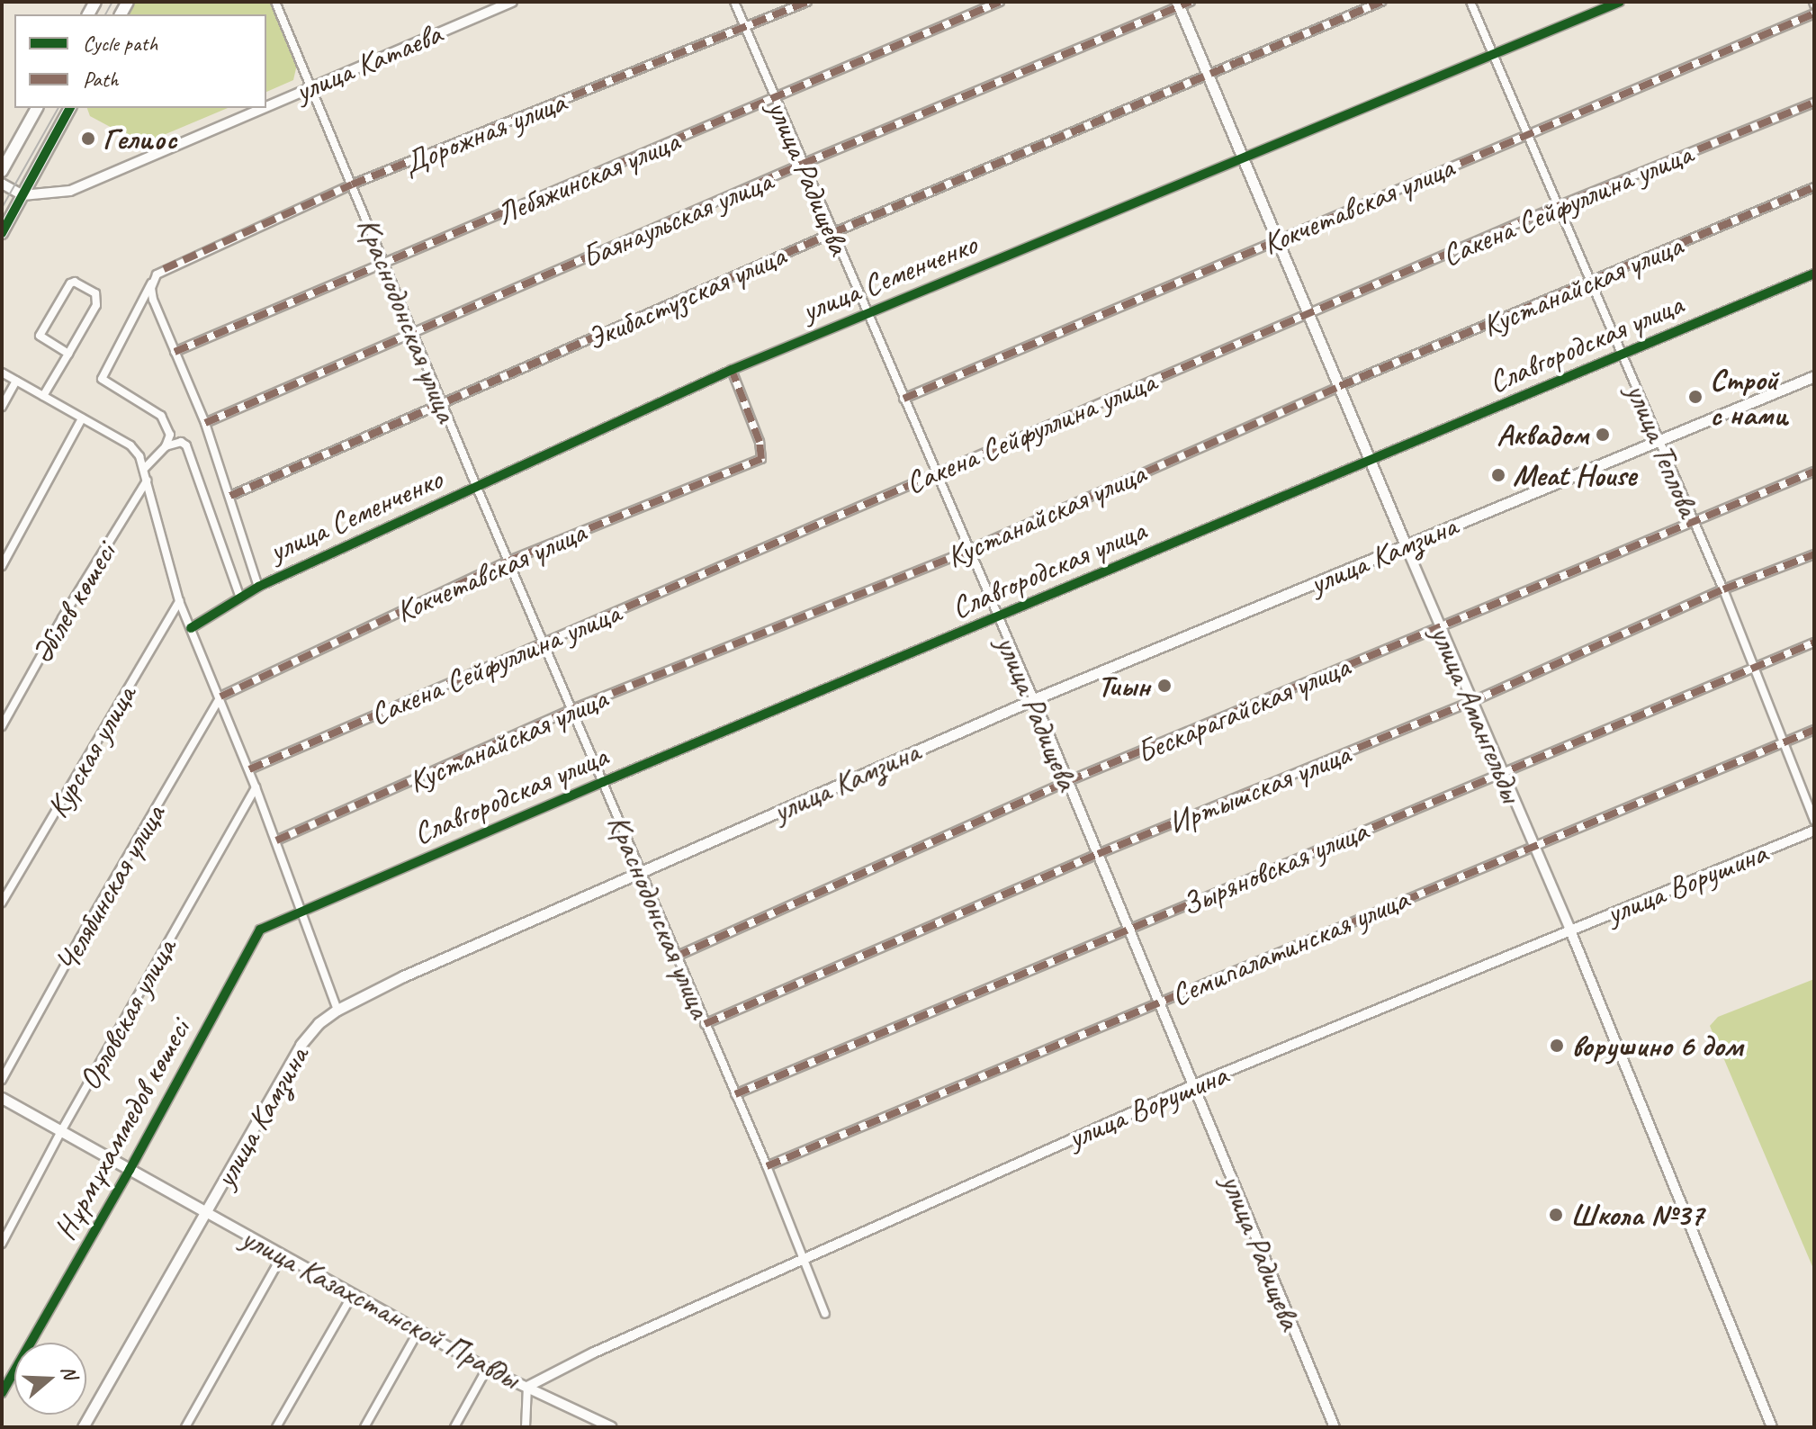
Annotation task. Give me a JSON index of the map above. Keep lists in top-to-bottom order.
{
  "streets": {
    "main road": ["улица Камзина", "улица Амангельды", "улица Казахстанской Правды"],
    "street": [
      "улица Катаева",
      "Дорожная улица",
      "Лебяжинская улица",
      "улица Радищева",
      "Сакена Сейфуллина улица",
      "Кокчетавская улица",
      "Баянаульская улица",
      "улица Семенченко",
      "Кустанайская улица",
      "Экибастузская улица",
      "Краснодонская улица",
      "Славгородская улица",
      "улица Теплова",
      "Әбілев көшесі",
      "Бескарагайская улица",
      "Курская улица",
      "Иртышская улица",
      "Зыряновская улица",
      "улица Ворушина",
      "Челябинская улица",
      "Семипалатинская улица",
      "Орловская улица",
      "Нұрмұхаммедов көшесі"
    ]
  },
  "crossings": [
    ["улица Катаева", "Краснодонская улица"],
    ["Дорожная улица", "улица Радищева"],
    ["Дорожная улица", "Краснодонская улица"],
    ["Лебяжинская улица", "улица Радищева"],
    ["Лебяжинская улица", "Краснодонская улица"],
    ["улица Радищева", "Сакена Сейфуллина улица"],
    ["улица Радищева", "Кокчетавская улица"],
    ["улица Радищева", "Баянаульская улица"],
    ["улица Радищева", "улица Семенченко"],
    ["улица Радищева", "Кустанайская улица"],
    ["улица Радищева", "Экибастузская улица"],
    ["улица Радищева", "Славгородская улица"],
    ["улица Радищева", "улица Камзина"],
    ["улица Радищева", "Бескарагайская улица"],
    ["улица Радищева", "Иртышская улица"],
    ["улица Радищева", "Зыряновская улица"],
    ["улица Радищева", "улица Ворушина"],
    ["улица Радищева", "Семипалатинская улица"],
    ["Сакена Сейфуллина улица", "Краснодонская улица"],
    ["Сакена Сейфуллина улица", "улица Теплова"],
    ["Сакена Сейфуллина улица", "улица Амангельды"],
    ["Кокчетавская улица", "улица Семенченко"],
    ["Кокчетавская улица", "Краснодонская улица"],
    ["Кокчетавская улица", "улица Теплова"],
    ["Кокчетавская улица", "улица Амангельды"],
    ["Кокчетавская улица", "Челябинская улица"],
    ["Баянаульская улица", "Краснодонская улица"],
    ["Баянаульская улица", "улица Амангельды"],
    ["улица Семенченко", "Краснодонская улица"],
    ["улица Семенченко", "улица Теплова"],
    ["улица Семенченко", "улица Амангельды"],
    ["Кустанайская улица", "Краснодонская улица"],
    ["Кустанайская улица", "улица Теплова"],
    ["Кустанайская улица", "улица Амангельды"],
    ["Экибастузская улица", "Краснодонская улица"],
    ["Экибастузская улица", "улица Амангельды"],
    ["Краснодонская улица", "Славгородская улица"],
    ["Краснодонская улица", "улица Камзина"],
    ["Краснодонская улица", "Бескарагайская улица"],
    ["Краснодонская улица", "Иртышская улица"],
    ["Краснодонская улица", "Зыряновская улица"],
    ["Краснодонская улица", "улица Ворушина"],
    ["Краснодонская улица", "Семипалатинская улица"],
    ["Славгородская улица", "улица Теплова"],
    ["Славгородская улица", "улица Амангельды"],
    ["Славгородская улица", "Нұрмұхаммедов көшесі"],
    ["улица Теплова", "улица Камзина"],
    ["улица Теплова", "Бескарагайская улица"],
    ["улица Теплова", "Иртышская улица"],
    ["улица Теплова", "Зыряновская улица"],
    ["улица Теплова", "Семипалатинская улица"],
    ["улица Камзина", "улица Амангельды"],
    ["улица Камзина", "улица Казахстанской Правды"],
    ["Бескарагайская улица", "улица Амангельды"],
    ["улица Амангельды", "Иртышская улица"],
    ["улица Амангельды", "Зыряновская улица"],
    ["улица Амангельды", "улица Ворушина"],
    ["улица Амангельды", "Семипалатинская улица"],
    ["улица Ворушина", "улица Казахстанской Правды"],
    ["Орловская улица", "улица Казахстанской Правды"],
    ["Нұрмұхаммедов көшесі", "улица Казахстанской Правды"]
  ],
  "places": [
    "Гелиос",
    "Строй с нами",
    "Аквадом",
    "Meat House",
    "Тиын",
    "ворушино 6 дом",
    "Школа №37"
  ],
  "legend": ["Cycle path", "Path"],
  "north": "right"
}
